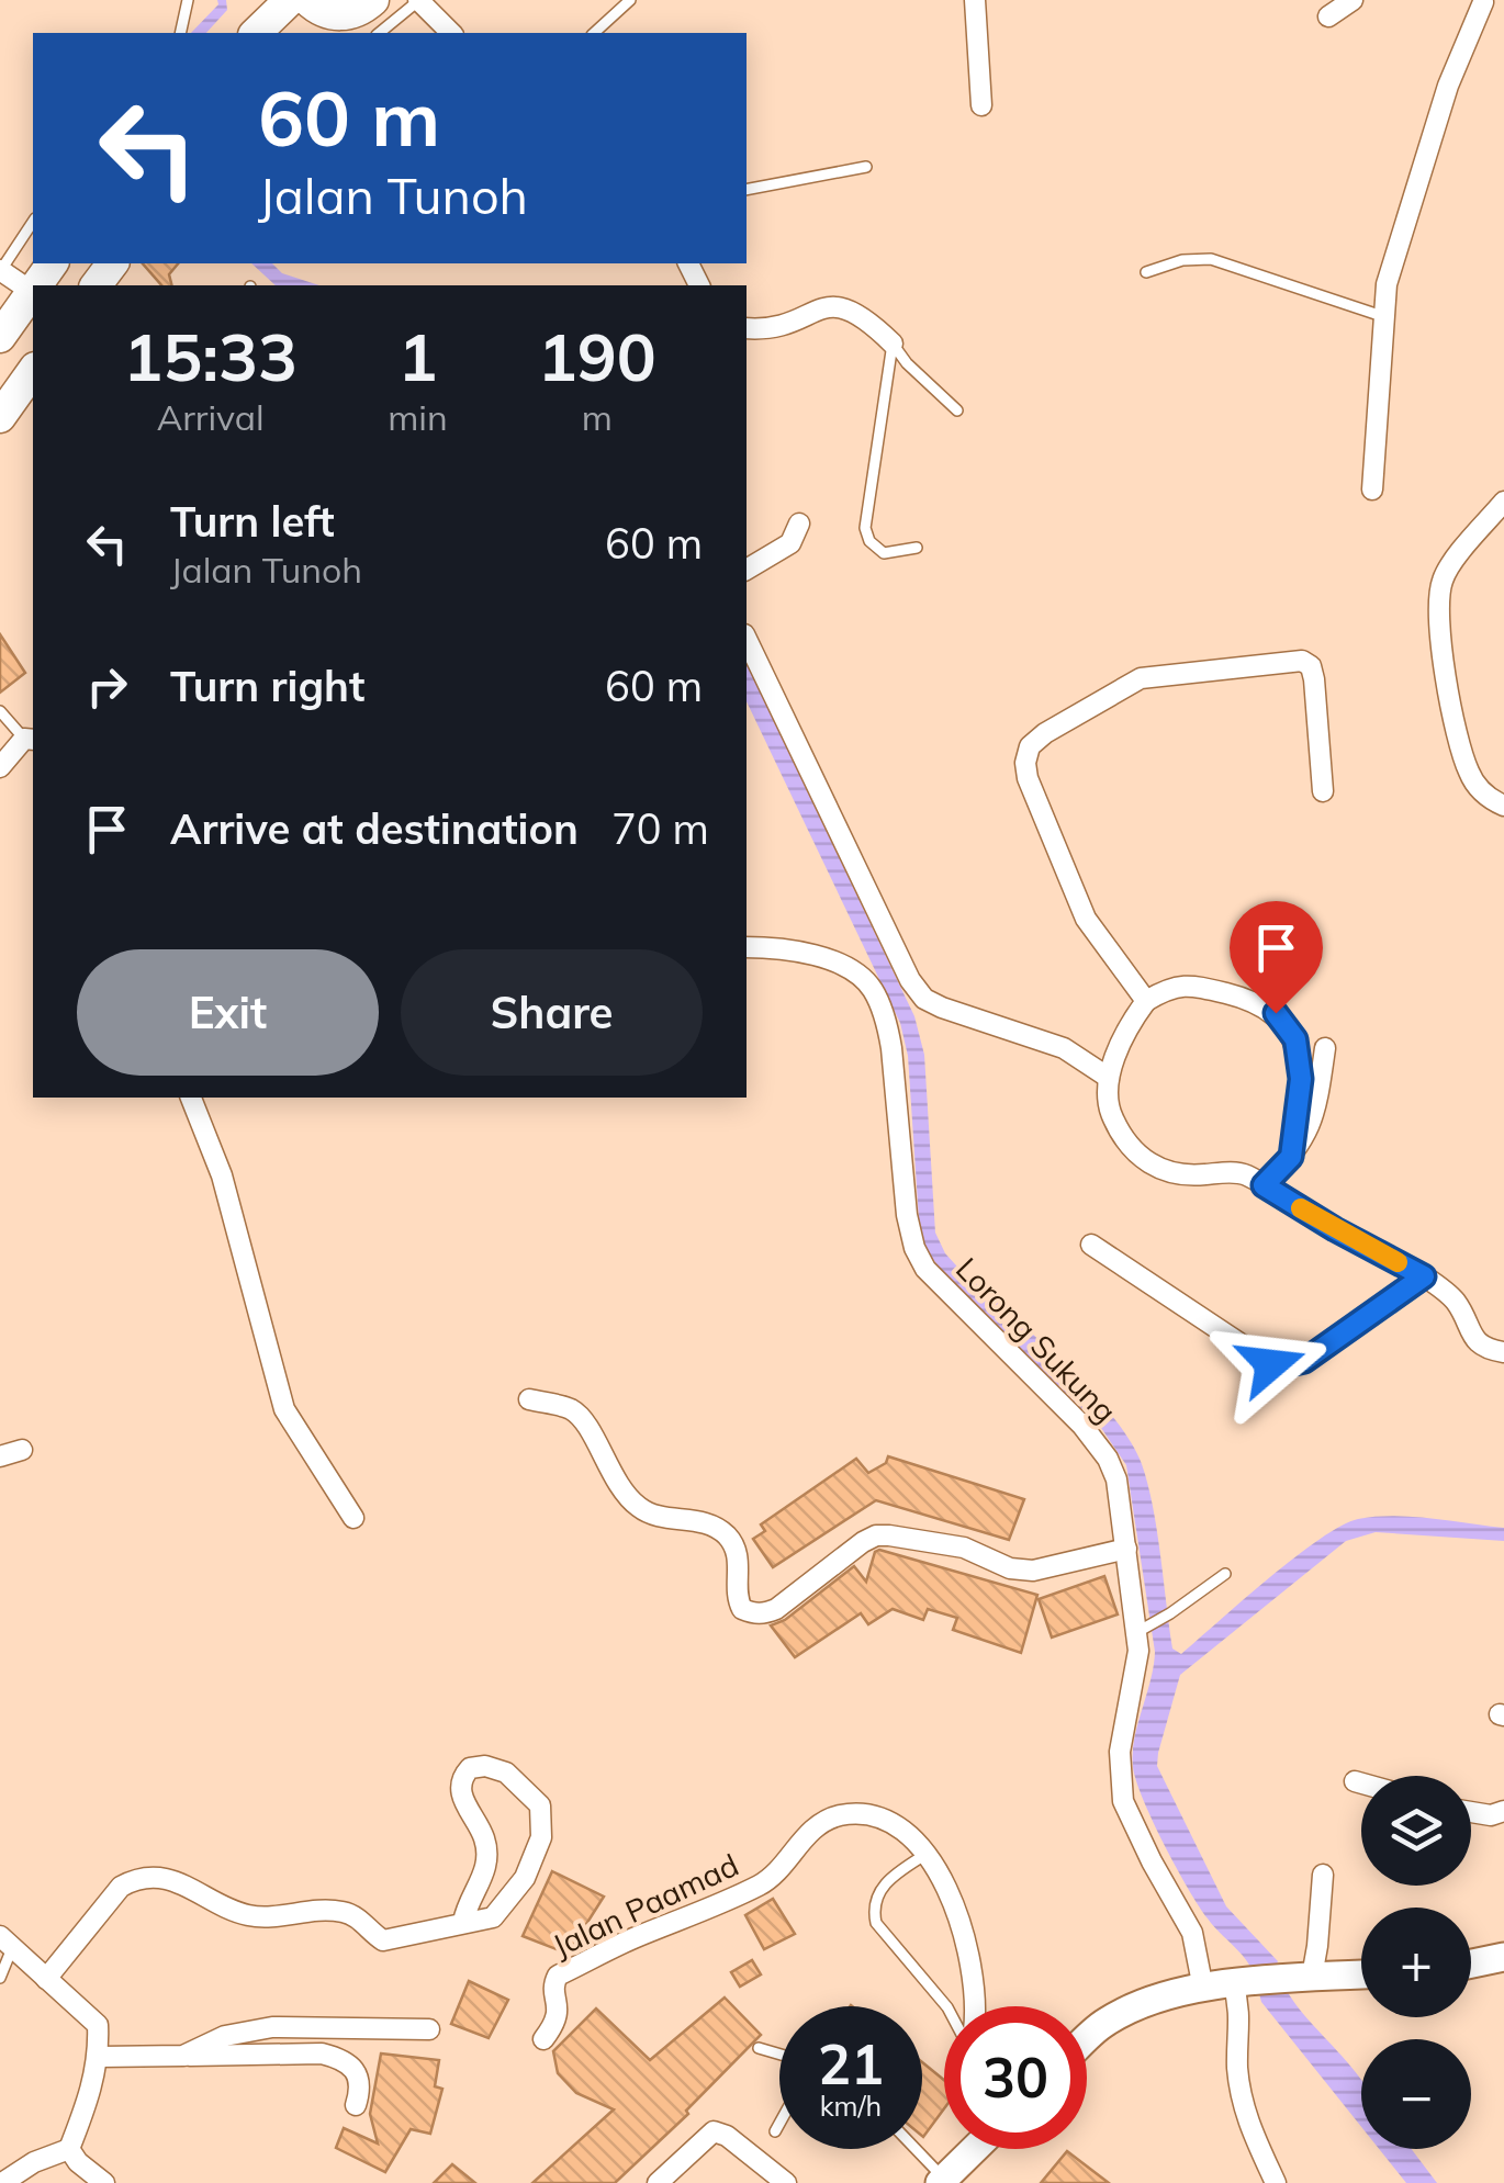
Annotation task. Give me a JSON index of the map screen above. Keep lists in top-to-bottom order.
{
  "streets": {
    "street": ["Lorong Sukung", "Jalan Paamad"]
  },
  "page": {
    "turn": ["60 m", "Jalan Tunoh"],
    "eta": [
      "15:33",
      "Arrival",
      "1",
      "min",
      "190",
      "m"
    ],
    "list": [
      {
        "name": "Turn left",
        "note": "Jalan Tunoh",
        "value": "60 m"
      },
      {
        "name": "Turn right",
        "value": "60 m"
      },
      {
        "name": "Arrive at destination",
        "value": "70 m"
      }
    ],
    "buttons": ["Exit", "Share"],
    "map_buttons": ["+", "−"],
    "speed": "21 km/h",
    "limit": "30"
  }
}
